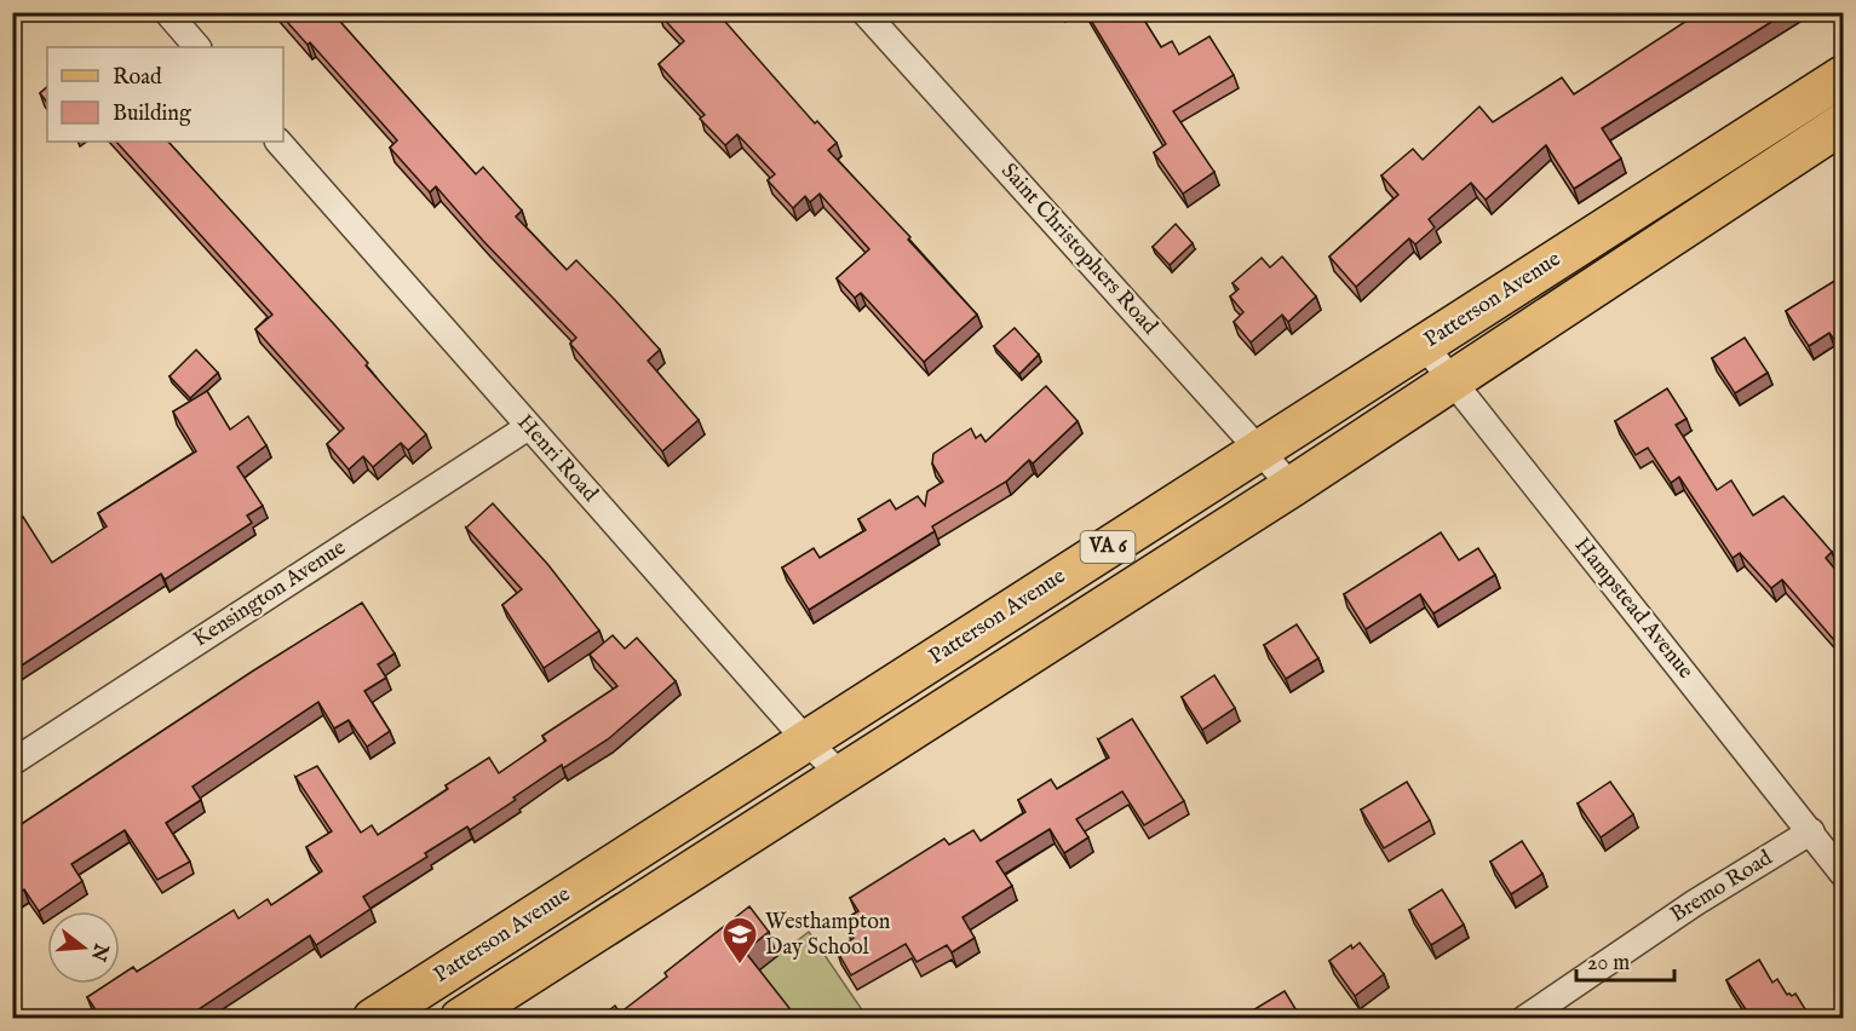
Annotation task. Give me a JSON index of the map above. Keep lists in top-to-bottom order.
{
  "streets": {
    "main road": ["Patterson Avenue", "VA 6"],
    "street": [
      "Saint Christophers Road",
      "Henri Road",
      "Kensington Avenue",
      "Hampstead Avenue",
      "Bremo Road"
    ]
  },
  "crossings": [
    ["Saint Christophers Road", "Patterson Avenue"],
    ["Saint Christophers Road", "VA 6"],
    ["Patterson Avenue", "Henri Road"],
    ["Patterson Avenue", "Hampstead Avenue"],
    ["Henri Road", "VA 6"],
    ["Henri Road", "Kensington Avenue"],
    ["VA 6", "Hampstead Avenue"],
    ["Hampstead Avenue", "Bremo Road"]
  ],
  "places": {
    "school or university": ["Westhampton Day School"]
  },
  "legend": ["Road", "Building"],
  "scale_bar": "20 m",
  "north": "right"
}
